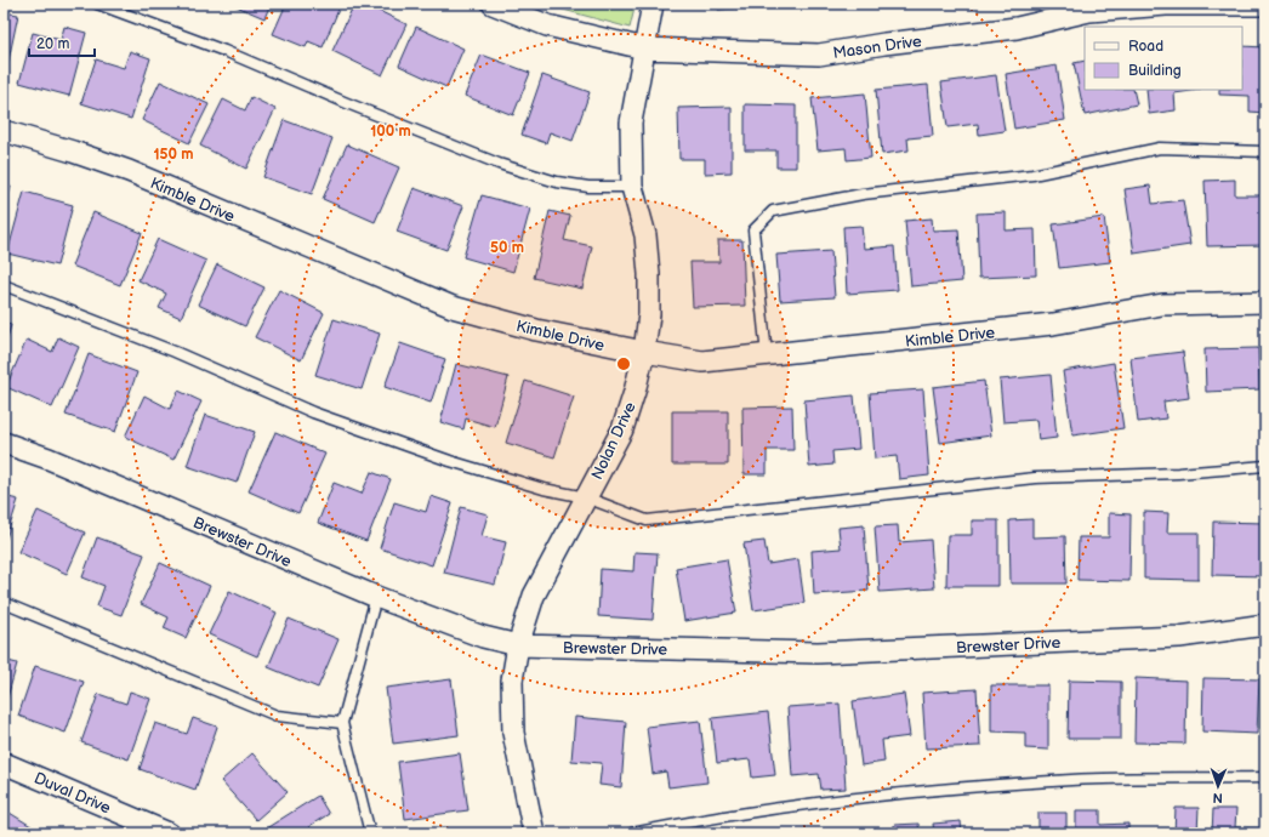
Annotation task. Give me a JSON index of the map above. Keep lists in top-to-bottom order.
{
  "streets": {
    "street": [
      "Mason Drive",
      "Kimble Drive",
      "Nolan Drive",
      "Brewster Drive",
      "Duval Drive"
    ]
  },
  "crossings": [
    ["Mason Drive", "Nolan Drive"],
    ["Kimble Drive", "Nolan Drive"],
    ["Nolan Drive", "Brewster Drive"]
  ],
  "legend": ["Road", "Building"],
  "scale_bar": "20 m",
  "north": "bottom",
  "rings": ["100 m", "150 m", "50 m"]
}
